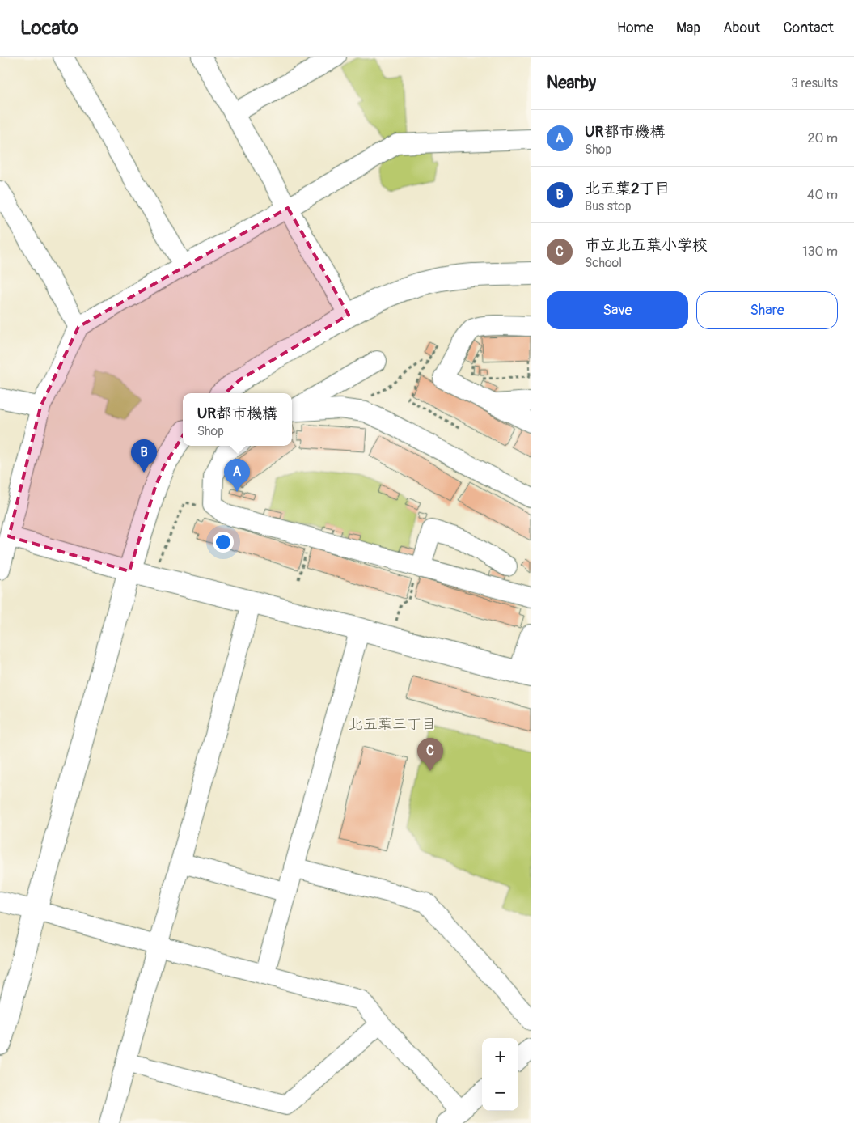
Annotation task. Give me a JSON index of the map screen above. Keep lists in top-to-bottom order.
{
  "districts": ["北五葉三丁目"],
  "page": {
    "header": "Locato",
    "nav": [
      "Home",
      "Map",
      "About",
      "Contact"
    ],
    "heading": ["Nearby", "3 results"],
    "list": [
      {
        "mark": "A",
        "name": "UR都市機構",
        "note": "Shop",
        "value": "20 m"
      },
      {
        "mark": "B",
        "name": "北五葉2丁目",
        "note": "Bus stop",
        "value": "40 m"
      },
      {
        "mark": "C",
        "name": "市立北五葉小学校",
        "note": "School",
        "value": "130 m"
      }
    ],
    "buttons": ["Save", "Share"],
    "popup": ["UR都市機構", "Shop"],
    "pins": ["B", "A", "C"],
    "map_buttons": ["+", "−"]
  }
}
